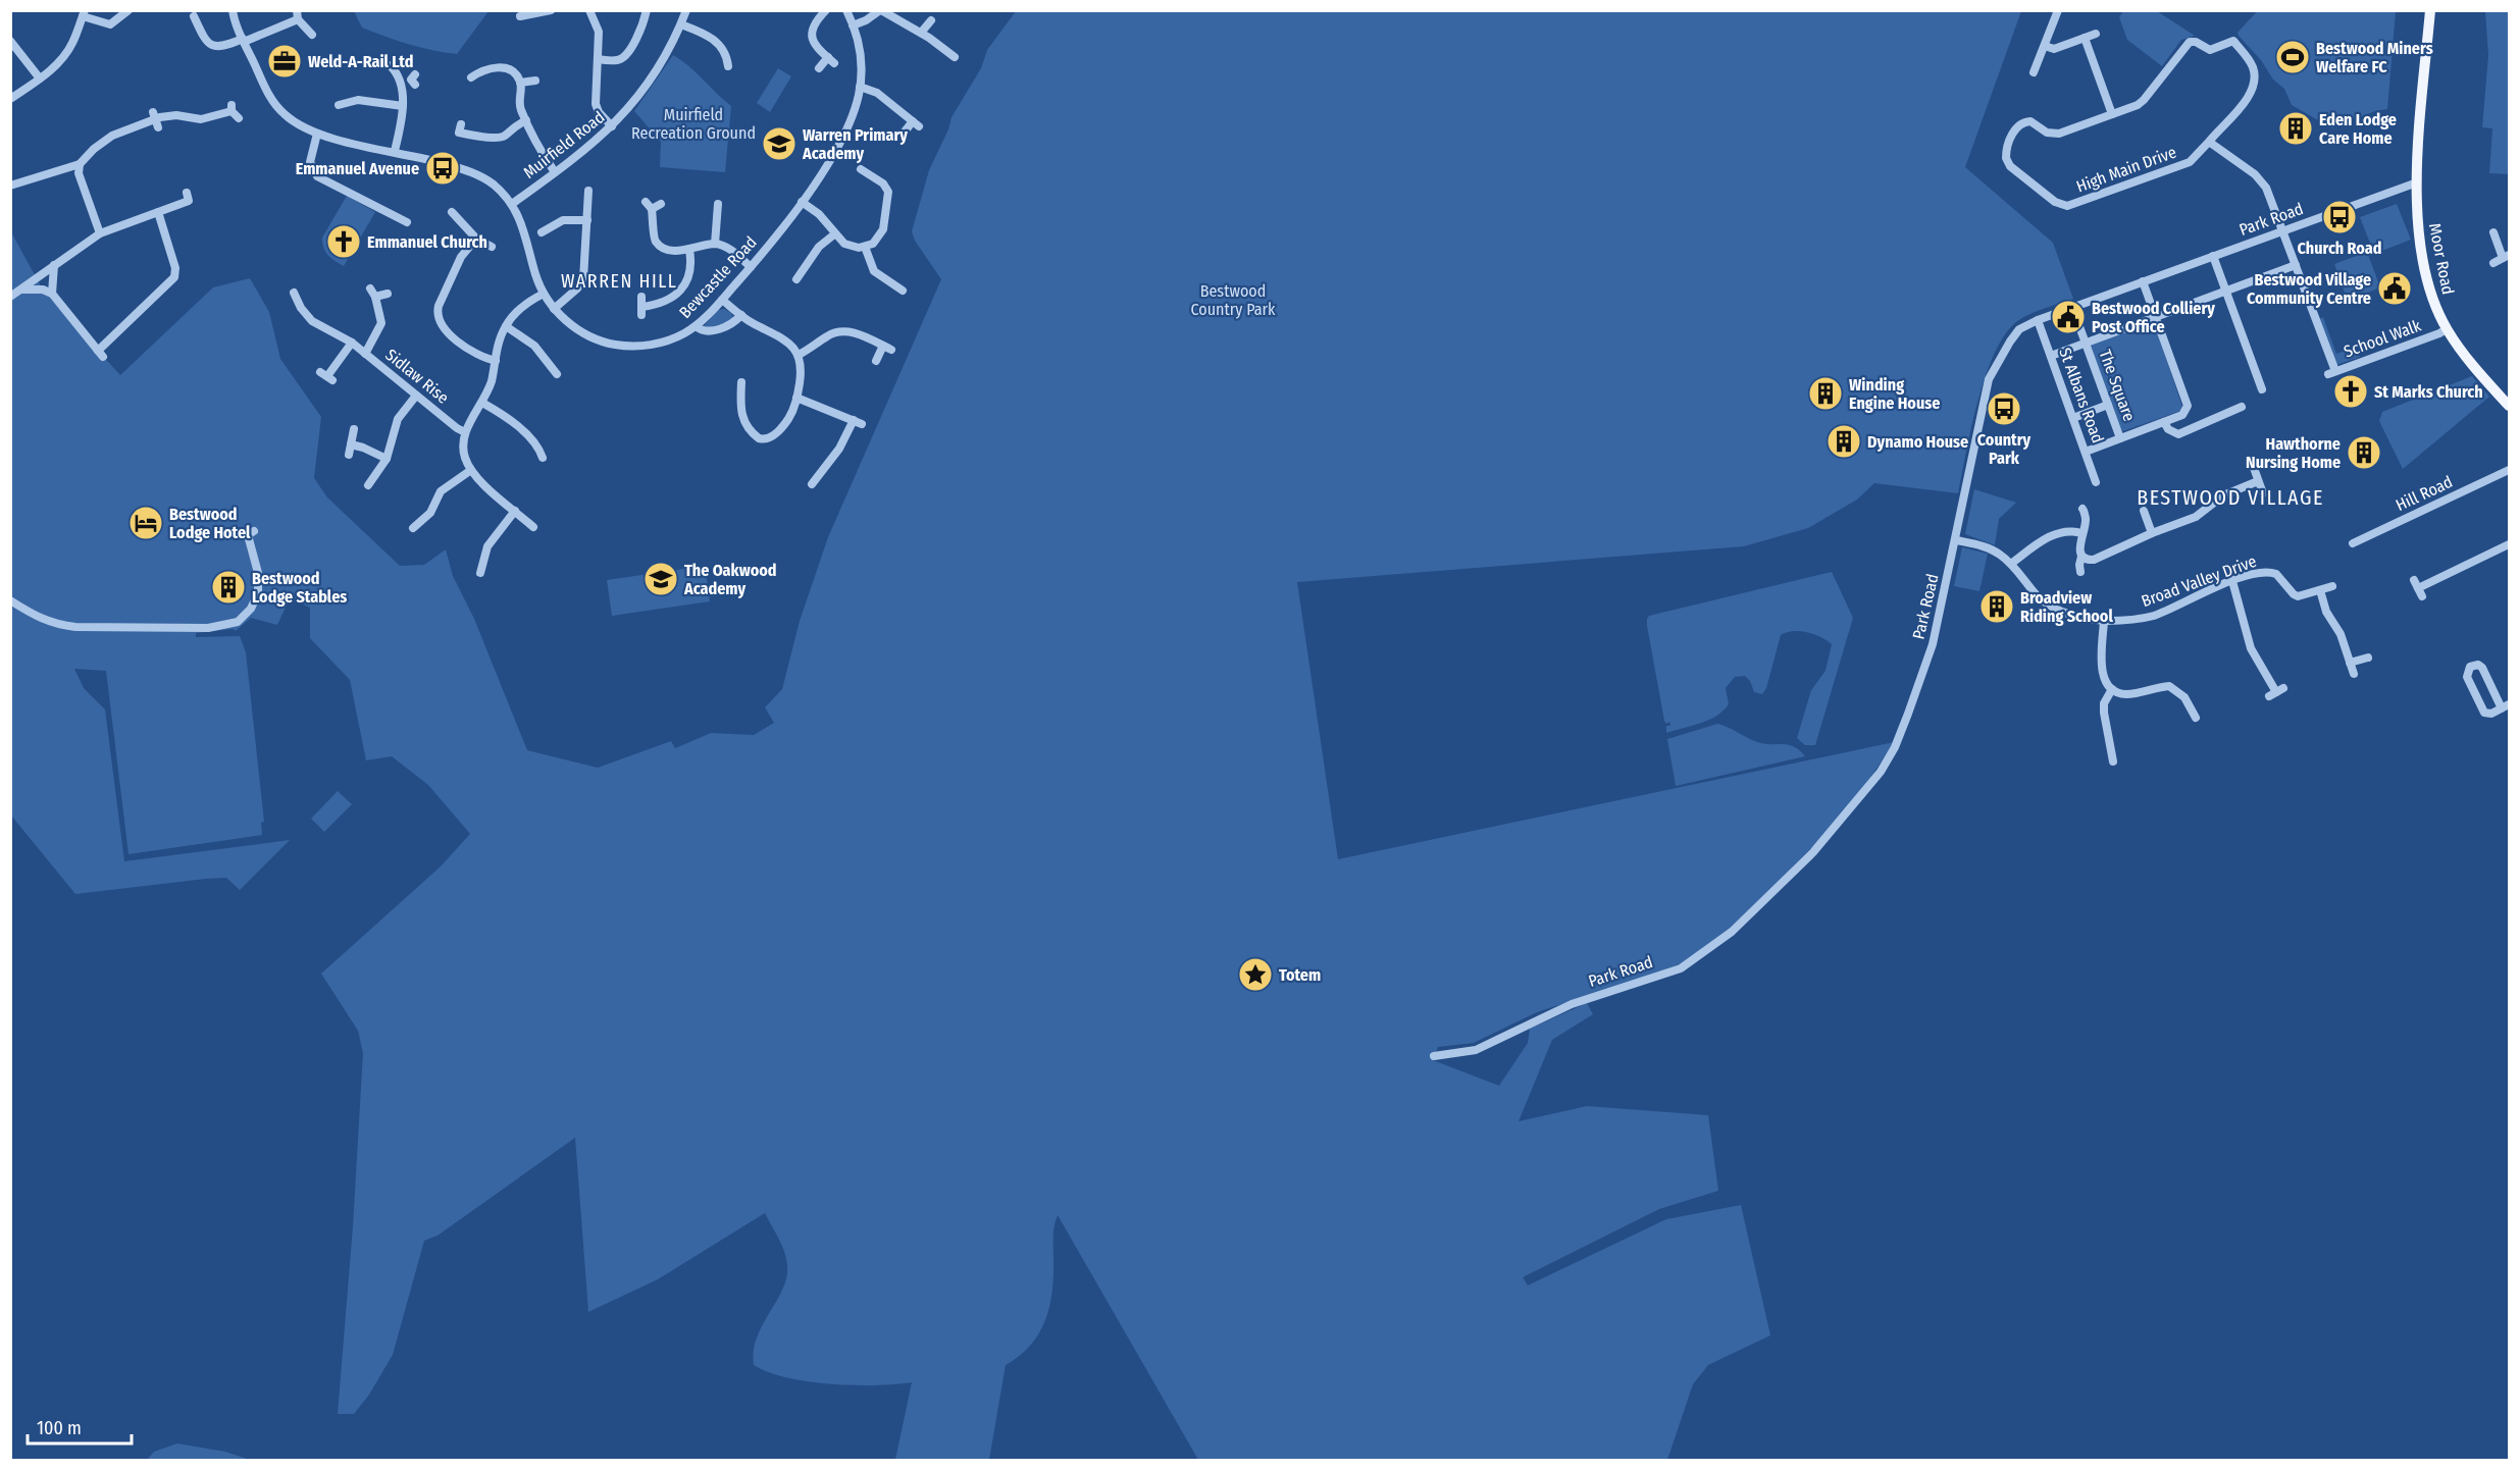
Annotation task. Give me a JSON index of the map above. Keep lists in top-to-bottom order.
{
  "streets": {
    "main road": ["Moor Road"],
    "street": [
      "Muirfield Road",
      "High Main Drive",
      "Park Road",
      "Bewcastle Road",
      "School Walk",
      "Sidlaw Rise",
      "The Square",
      "St Albans Road",
      "Hill Road",
      "Broad Valley Drive"
    ]
  },
  "crossings": [
    ["Muirfield Road", "Bewcastle Road"],
    ["Park Road", "Moor Road"],
    ["Park Road", "The Square"],
    ["Park Road", "St Albans Road"],
    ["Park Road", "Broad Valley Drive"],
    ["Moor Road", "School Walk"],
    ["The Square", "St Albans Road"]
  ],
  "districts": ["WARREN HILL", "BESTWOOD VILLAGE"],
  "parks": ["Muirfield Recreation Ground", "Bestwood Country Park"],
  "places": {
    "sports": ["Bestwood Miners Welfare FC"],
    "office": ["Weld-A-Rail Ltd"],
    "building": [
      "Eden Lodge Care Home",
      "Winding Engine House",
      "Dynamo House",
      "Hawthorne Nursing Home",
      "Bestwood Lodge Stables",
      "Broadview Riding School"
    ],
    "school or university": ["Warren Primary Academy", "The Oakwood Academy"],
    "bus stop": ["Emmanuel Avenue", "Church Road", "Country Park"],
    "church": ["Emmanuel Church", "St Marks Church"],
    "public building": ["Bestwood Village Community Centre", "Bestwood Colliery Post Office"],
    "hotel": ["Bestwood Lodge Hotel"],
    "place": ["Totem"]
  },
  "scale_bar": "100 m"
}
